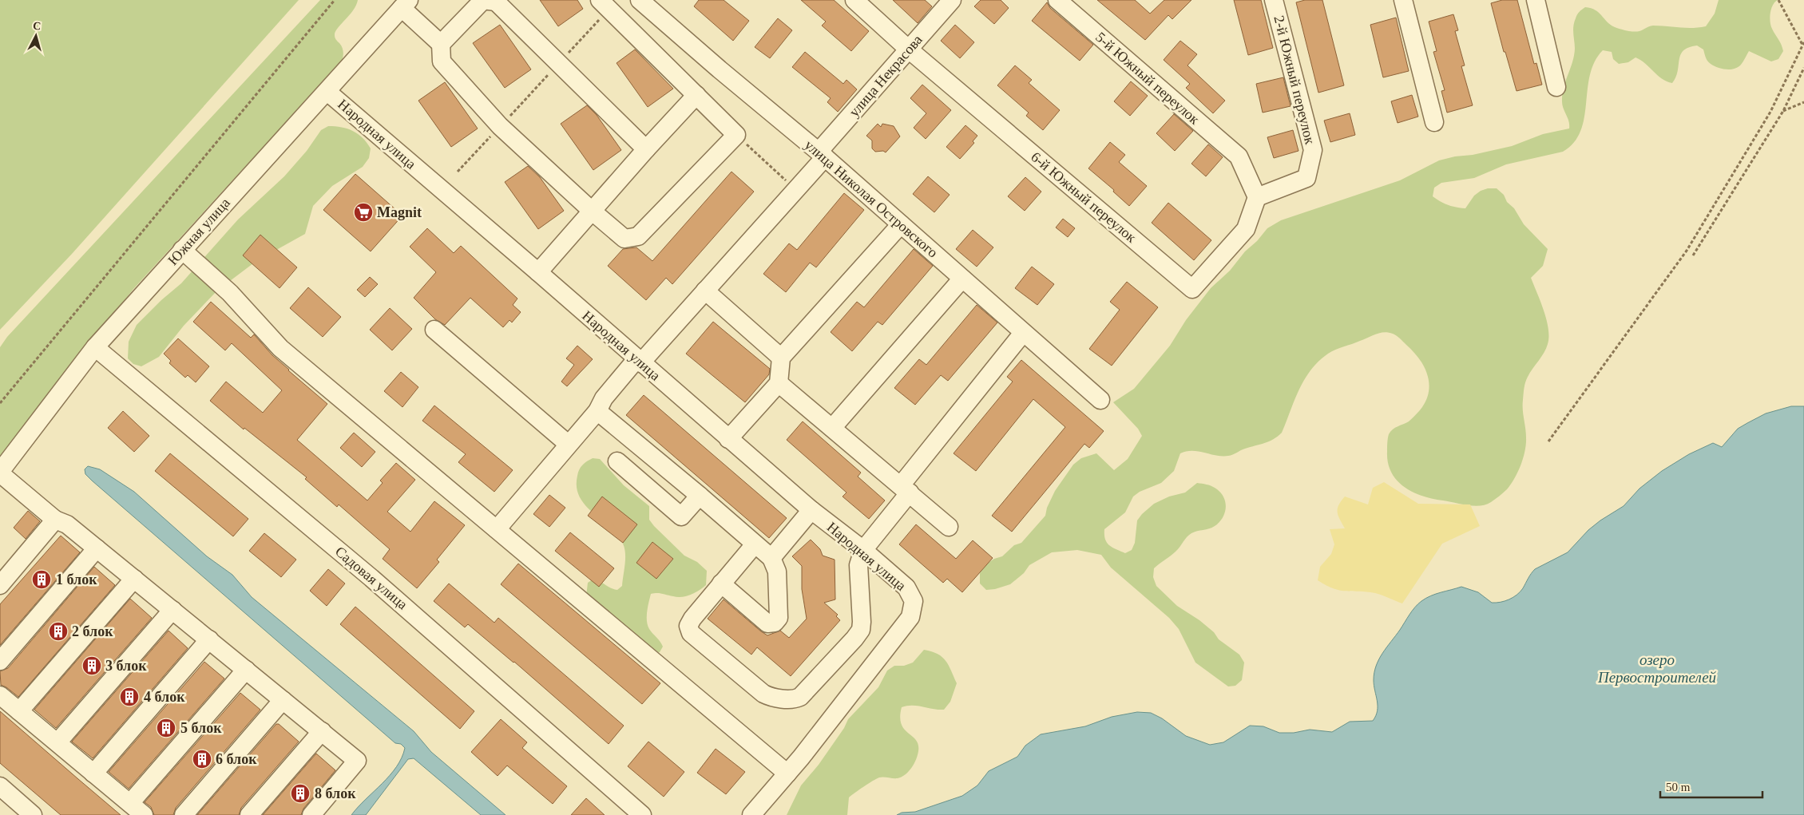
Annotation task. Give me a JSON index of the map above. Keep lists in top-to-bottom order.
{
  "streets": {
    "street": [
      "улица Некрасова",
      "5-й Южный переулок",
      "2-й Южный переулок",
      "Народная улица",
      "6-й Южный переулок",
      "улица Николая Островского",
      "Южная улица",
      "Садовая улица"
    ]
  },
  "crossings": [
    ["улица Некрасова", "Народная улица"],
    ["улица Некрасова", "6-й Южный переулок"],
    ["улица Некрасова", "улица Николая Островского"],
    ["5-й Южный переулок", "2-й Южный переулок"],
    ["5-й Южный переулок", "6-й Южный переулок"],
    ["2-й Южный переулок", "6-й Южный переулок"],
    ["Народная улица", "Южная улица"],
    ["Южная улица", "Садовая улица"]
  ],
  "water": ["озеро Первостроителей"],
  "places": {
    "supermarket": ["Magnit"],
    "building": [
      "1 блок",
      "2 блок",
      "3 блок",
      "4 блок",
      "5 блок",
      "6 блок",
      "8 блок"
    ]
  },
  "scale_bar": "50 m",
  "north": "top"
}
